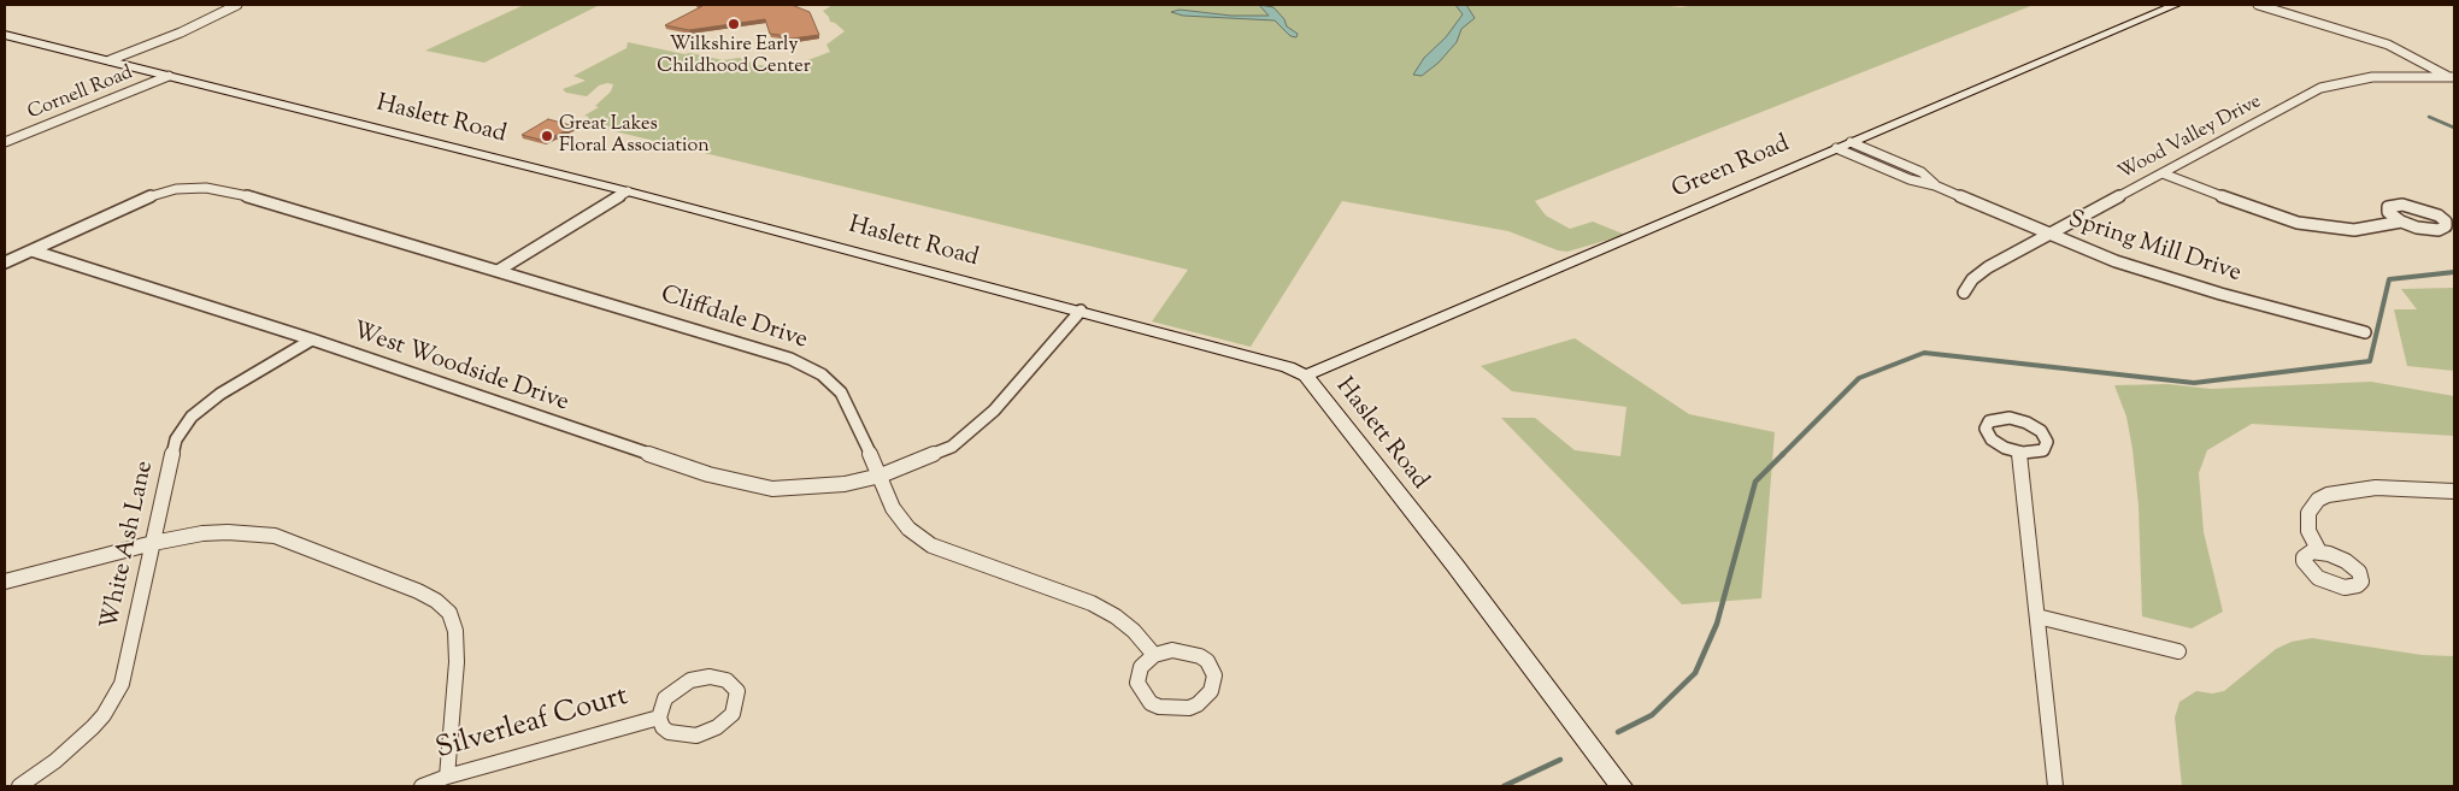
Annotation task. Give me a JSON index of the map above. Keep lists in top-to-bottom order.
{
  "streets": {
    "street": [
      "Cornell Road",
      "Haslett Road",
      "Wood Valley Drive",
      "Green Road",
      "Spring Mill Drive",
      "Cliffdale Drive",
      "West Woodside Drive",
      "White Ash Lane",
      "Silverleaf Court"
    ]
  },
  "crossings": [
    ["Cornell Road", "Haslett Road"],
    ["Haslett Road", "Green Road"],
    ["Haslett Road", "West Woodside Drive"],
    ["Wood Valley Drive", "Spring Mill Drive"],
    ["Green Road", "Spring Mill Drive"],
    ["Cliffdale Drive", "West Woodside Drive"],
    ["West Woodside Drive", "White Ash Lane"]
  ],
  "places": ["Wilkshire Early Childhood Center", "Great Lakes Floral Association"]
}
